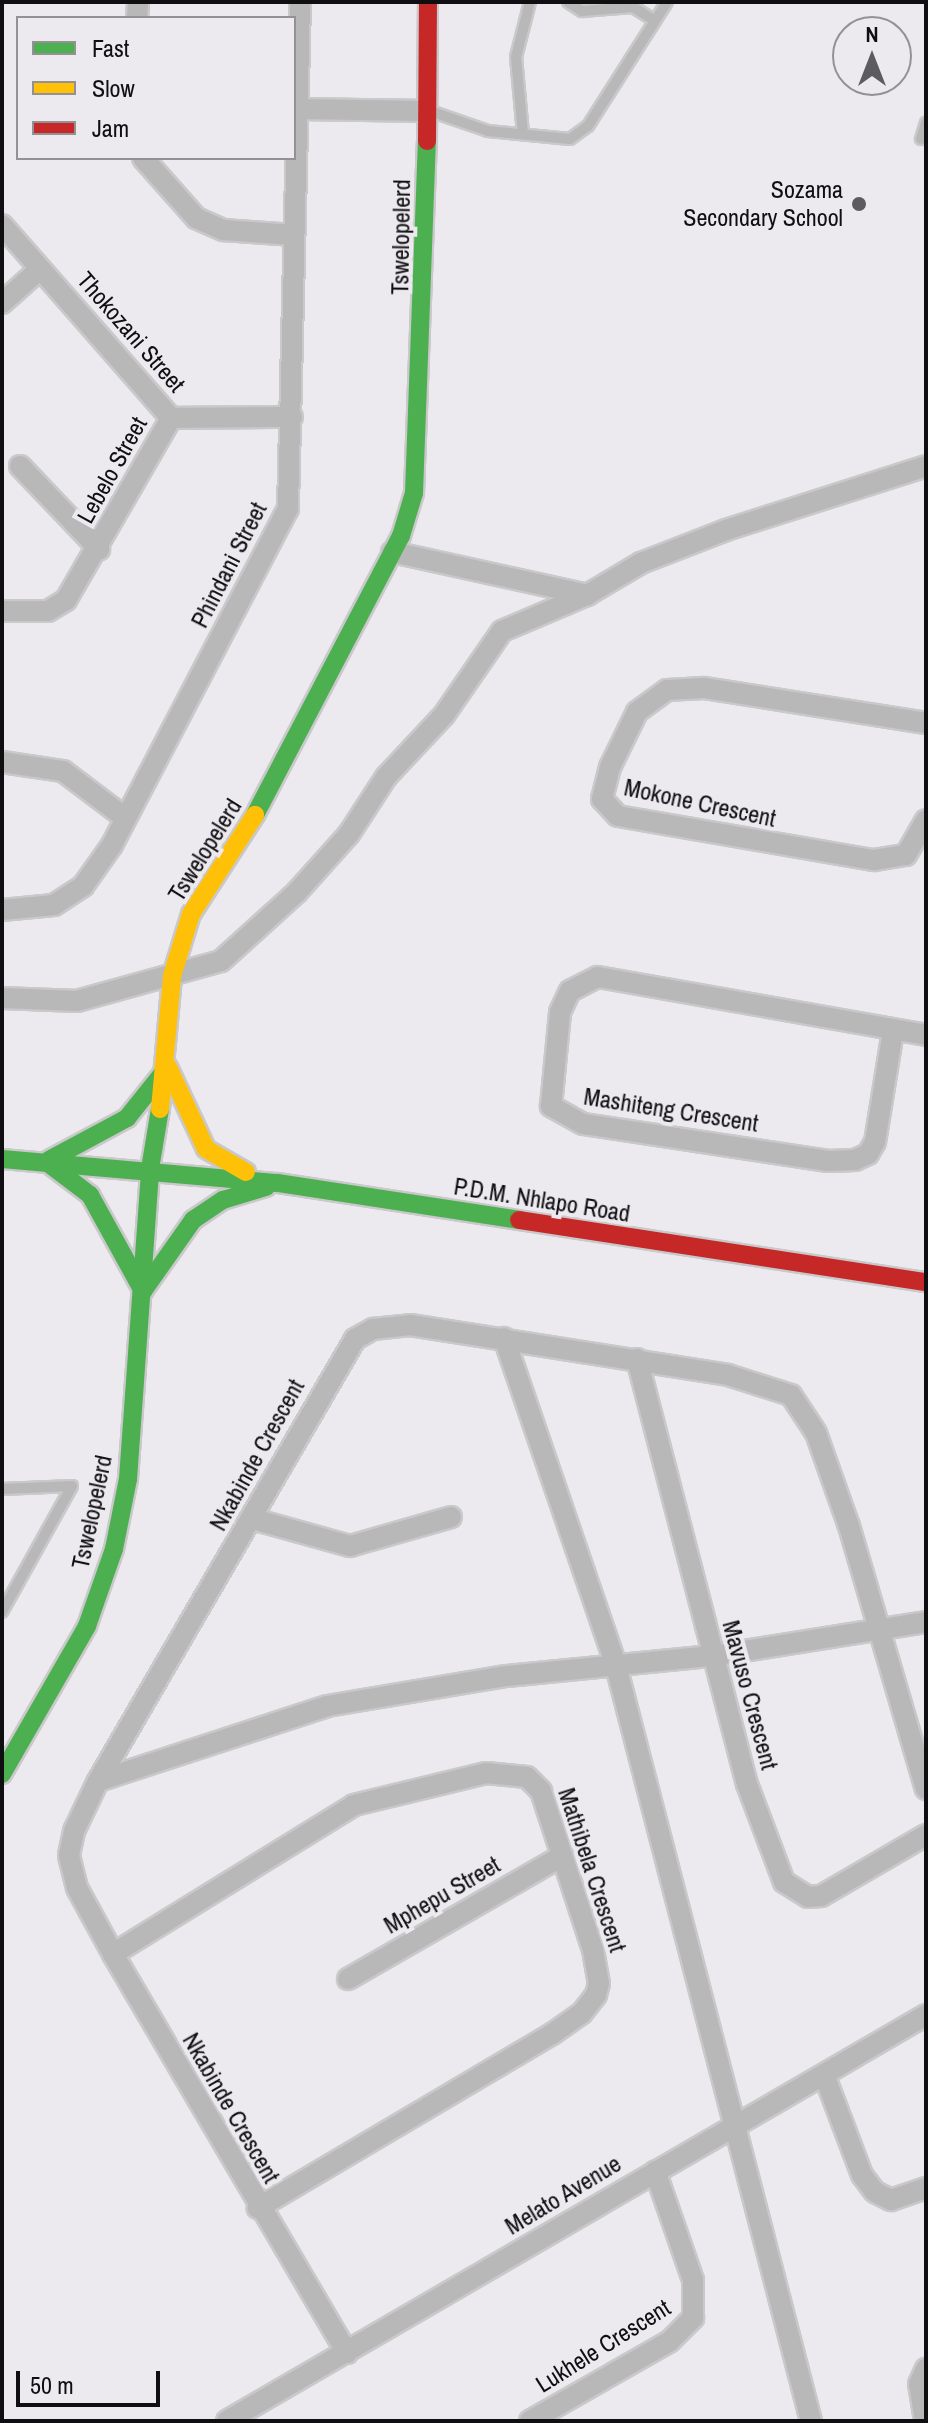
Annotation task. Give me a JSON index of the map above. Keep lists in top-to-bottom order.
{
  "streets": {
    "street": [
      "Tswelopelerd",
      "Thokozani Street",
      "Lebelo Street",
      "Phindani Street",
      "Mokone Crescent",
      "Mashiteng Crescent",
      "P.D.M. Nhlapo Road",
      "Nkabinde Crescent",
      "Mavuso Crescent",
      "Mathibela Crescent",
      "Mphepu Street",
      "Melato Avenue",
      "Lukhele Crescent"
    ]
  },
  "crossings": [
    ["Tswelopelerd", "P.D.M. Nhlapo Road"],
    ["Thokozani Street", "Lebelo Street"],
    ["Thokozani Street", "Phindani Street"],
    ["Nkabinde Crescent", "Mavuso Crescent"],
    ["Nkabinde Crescent", "Mathibela Crescent"],
    ["Nkabinde Crescent", "Melato Avenue"],
    ["Mathibela Crescent", "Mphepu Street"],
    ["Melato Avenue", "Lukhele Crescent"]
  ],
  "places": ["Sozama Secondary School"],
  "legend": ["Fast", "Slow", "Jam"],
  "scale_bar": "50 m",
  "north": "top"
}
